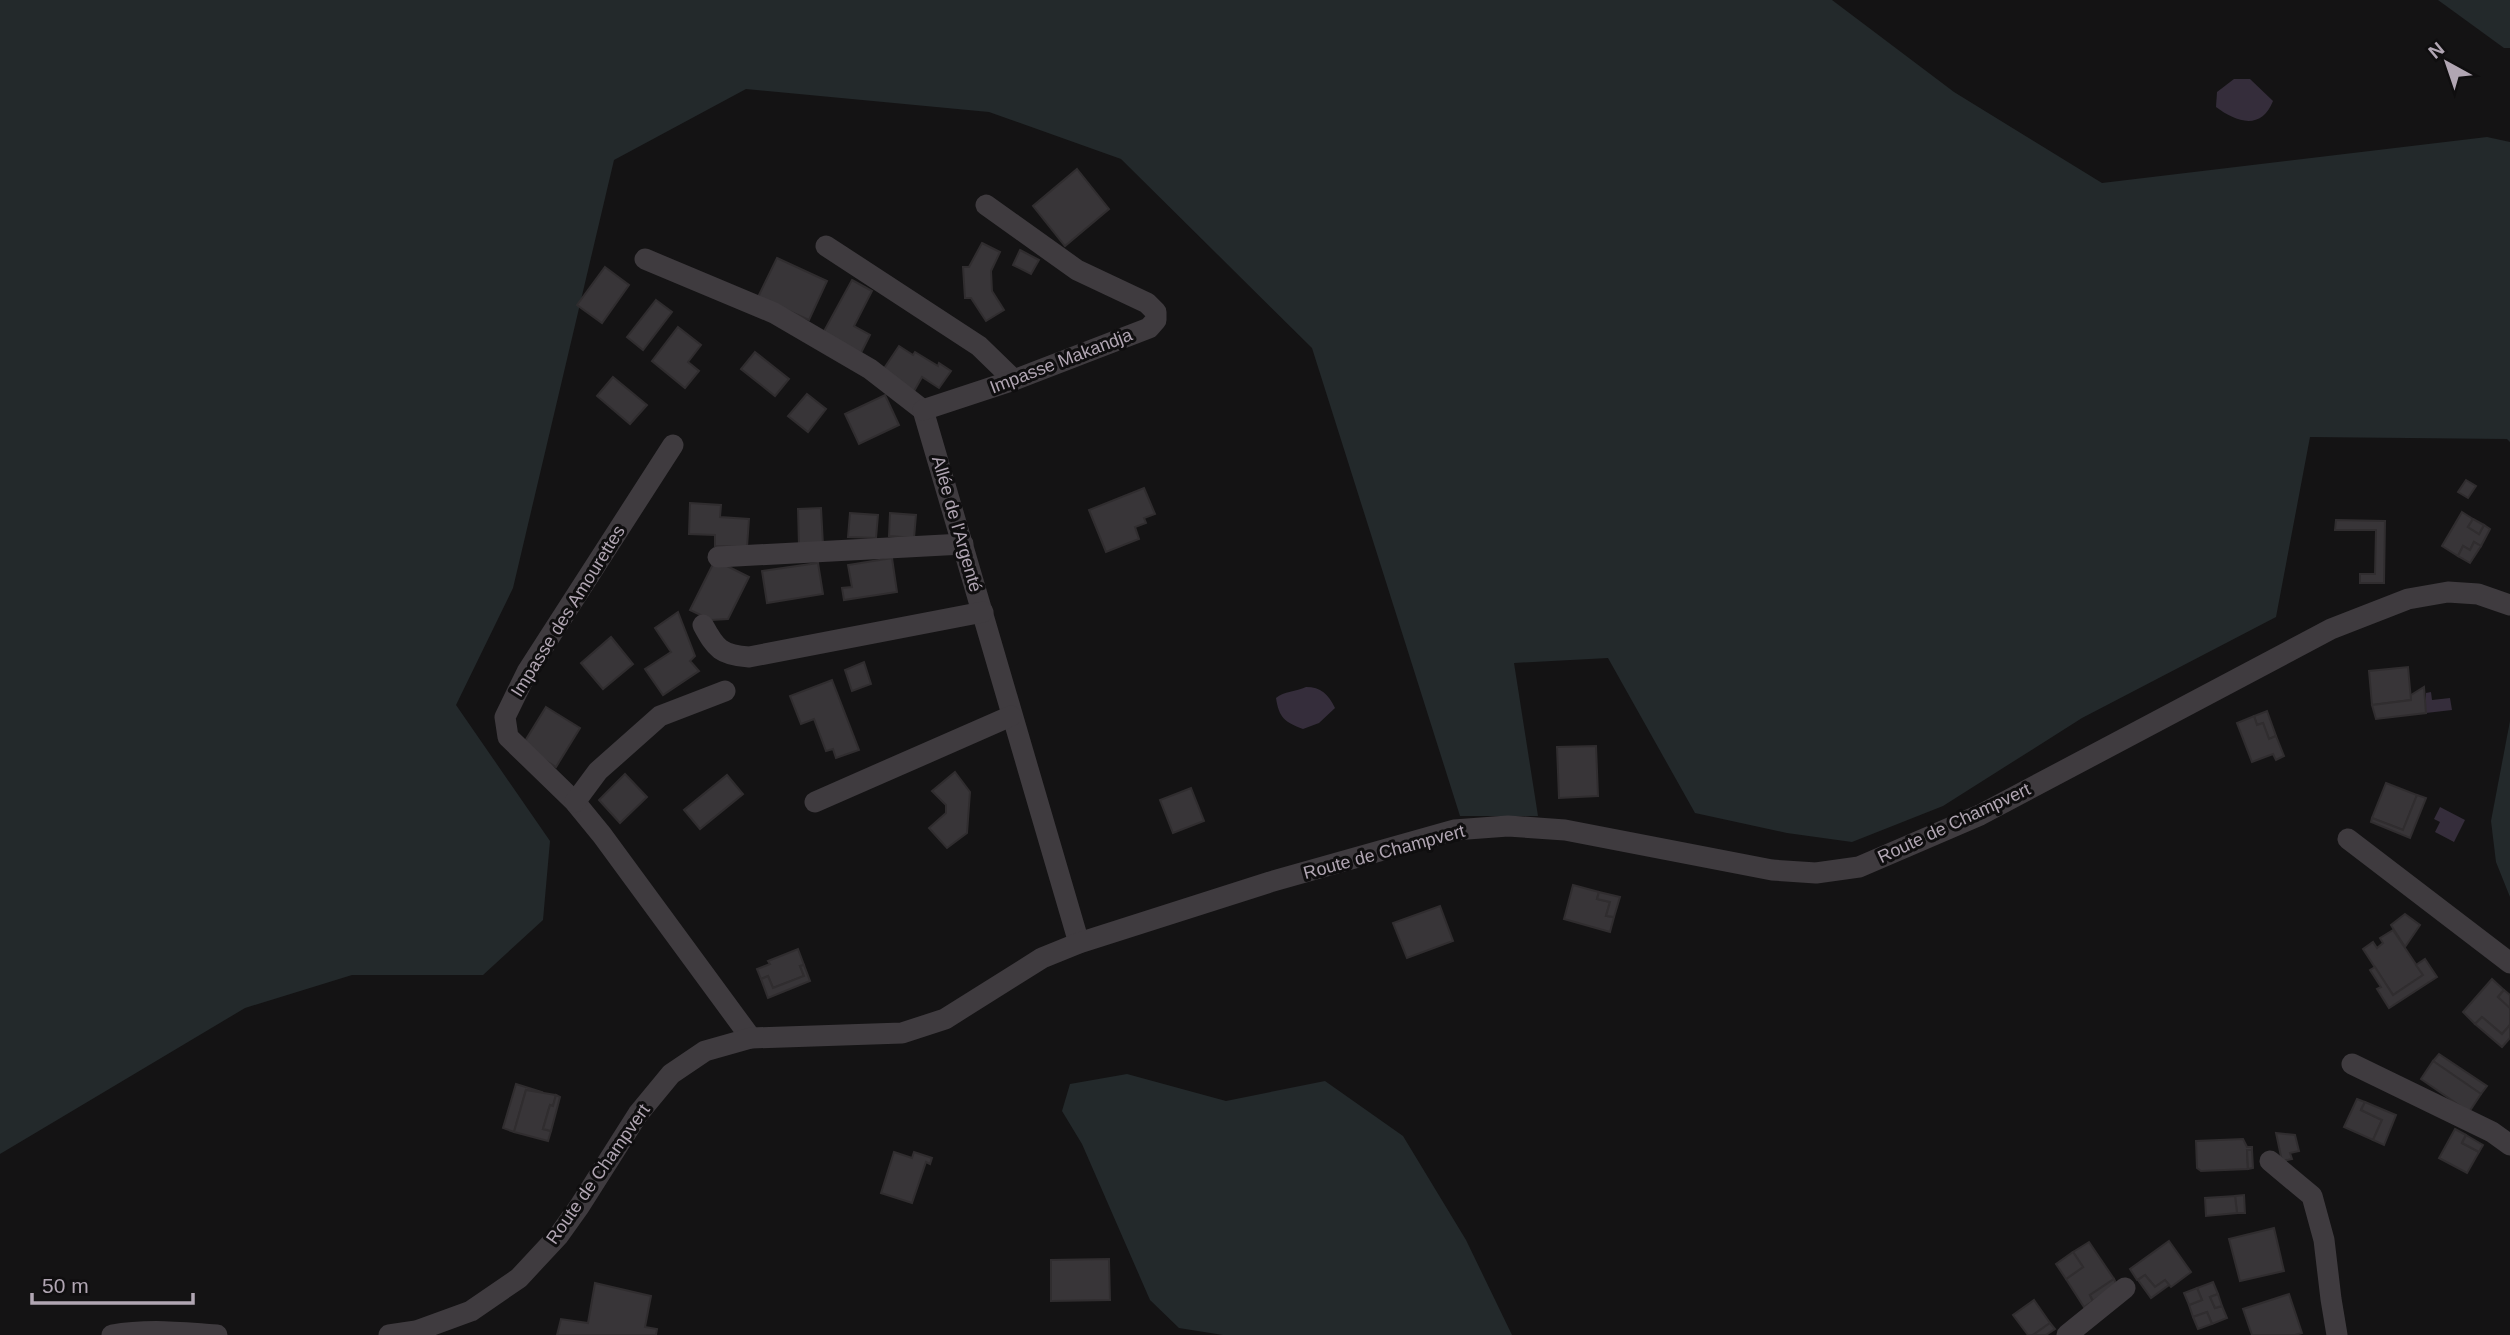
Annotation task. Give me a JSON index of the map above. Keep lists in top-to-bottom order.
{
  "streets": {
    "street": [
      "Impasse Makandja",
      "Allée de l'Argenté",
      "Impasse des Amourettes",
      "Route de Champvert"
    ]
  },
  "crossings": [
    ["Impasse Makandja", "Allée de l'Argenté"],
    ["Allée de l'Argenté", "Route de Champvert"],
    ["Impasse des Amourettes", "Route de Champvert"]
  ],
  "scale_bar": "50 m",
  "north": "top left"
}
